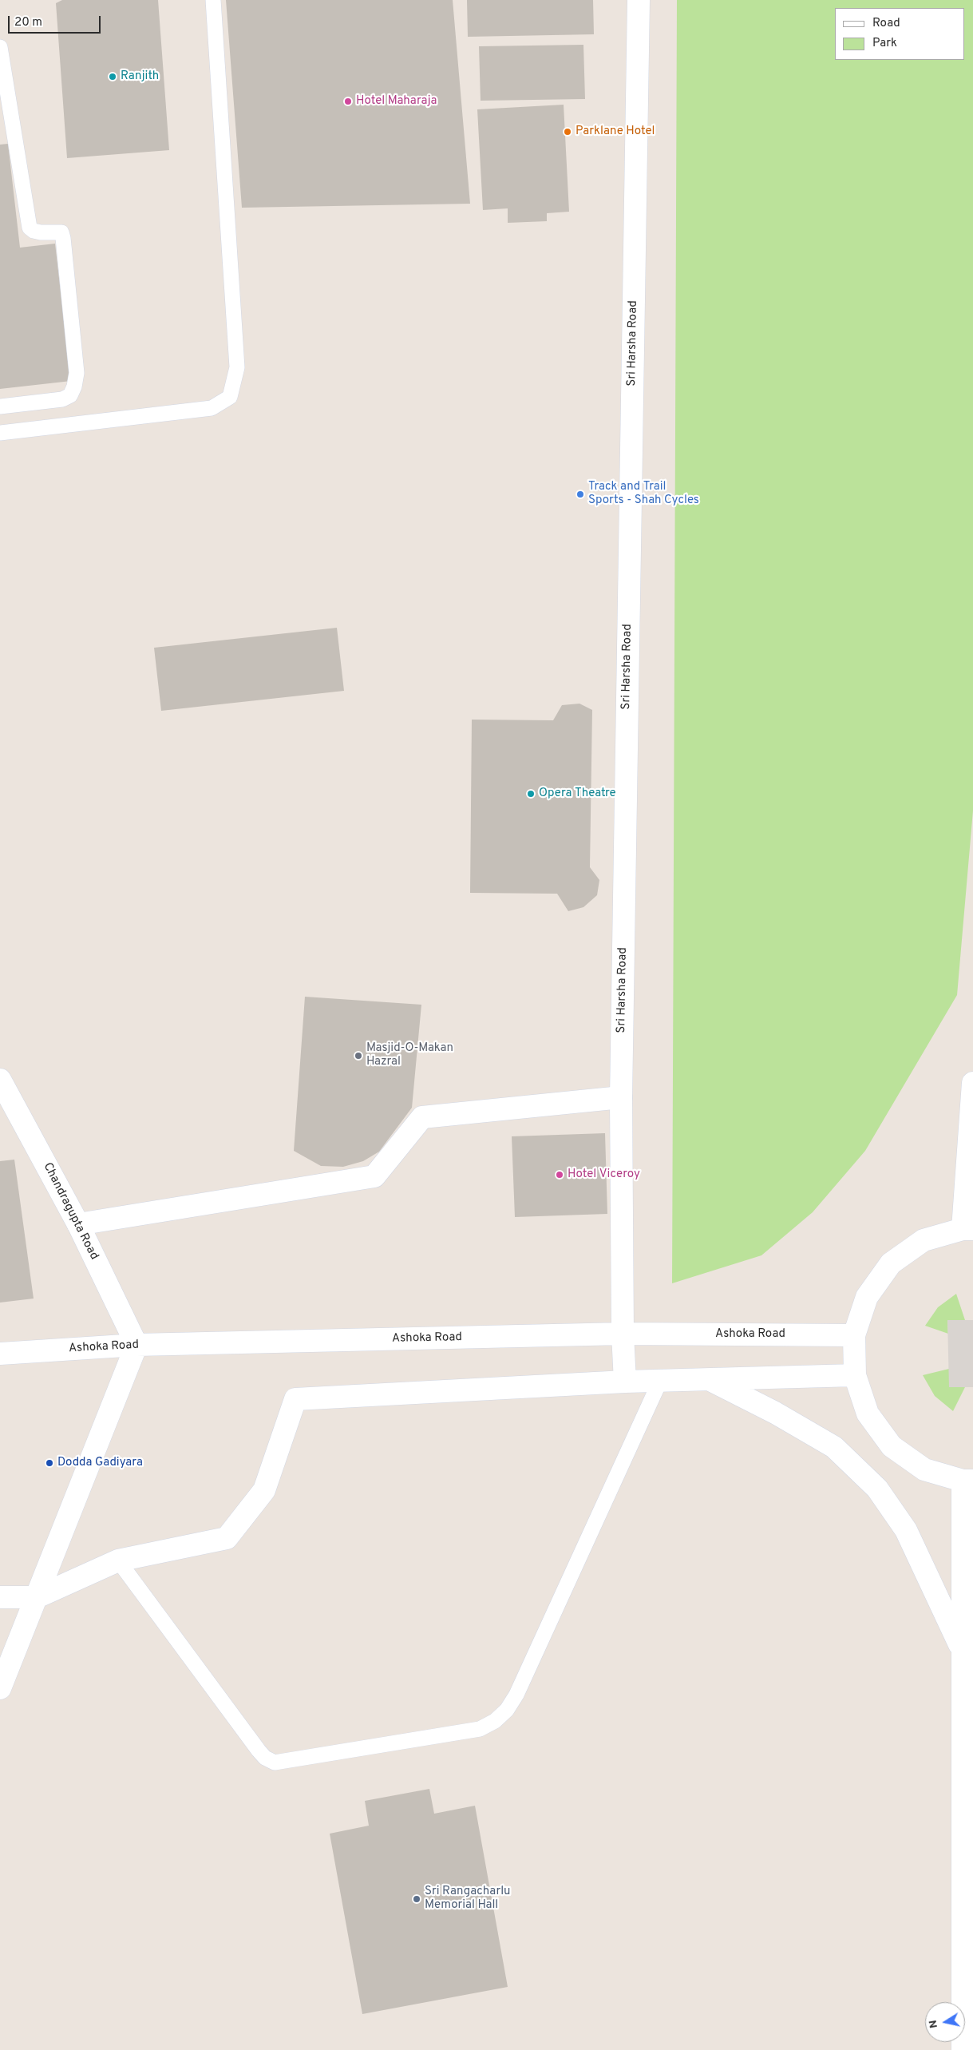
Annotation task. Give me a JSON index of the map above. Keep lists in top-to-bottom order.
{
  "streets": {
    "street": ["Sri Harsha Road", "Chandragupta Road", "Ashoka Road"]
  },
  "crossings": [
    ["Sri Harsha Road", "Ashoka Road"],
    ["Chandragupta Road", "Ashoka Road"]
  ],
  "places": [
    "Ranjith",
    "Hotel Maharaja",
    "Parklane Hotel",
    "Track and Trail Sports - Shah Cycles",
    "Opera Theatre",
    "Masjid-O-Makan Hazral",
    "Hotel Viceroy",
    "Dodda Gadiyara",
    "Sri Rangacharlu Memorial Hall"
  ],
  "legend": ["Road", "Park"],
  "scale_bar": "20 m",
  "north": "left"
}
